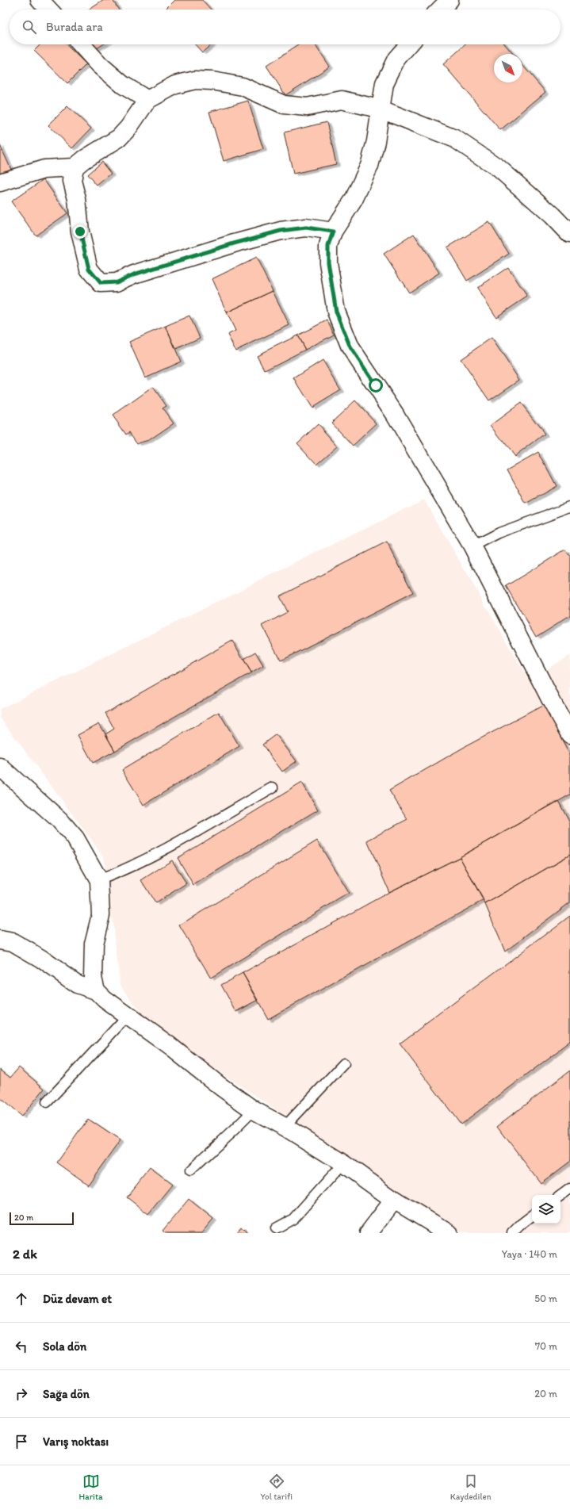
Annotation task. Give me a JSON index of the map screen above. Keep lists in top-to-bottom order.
{
  "scale_bar": "20 m",
  "north": "bottom right",
  "page": {
    "search": "Burada ara",
    "scale": "20 m",
    "heading": ["2 dk", "Yaya · 140 m"],
    "list": [
      ["Düz devam et", "50 m"],
      ["Sola dön", "70 m"],
      ["Sağa dön", "20 m"],
      "Varış noktası"
    ],
    "nav": ["Harita", "Yol tarifi", "Kaydedilen"]
  }
}
